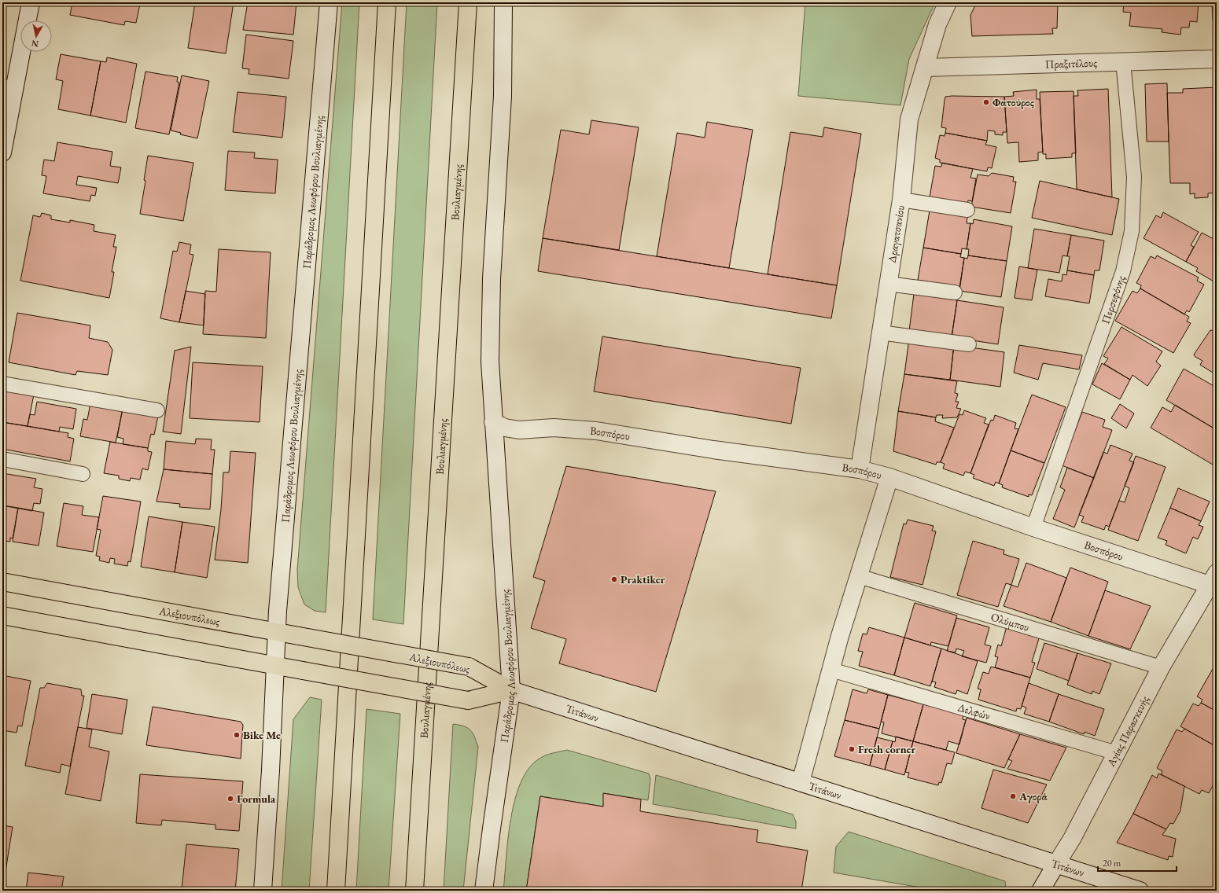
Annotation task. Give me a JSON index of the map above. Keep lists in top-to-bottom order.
{
  "streets": {
    "main road": [
      "Πραξιτέλους",
      "Παράδρομος Λεωφόρου Βουλιαγμένης",
      "Βουλιαγμένης",
      "Δραγατσανίου",
      "Βοσπόρου",
      "Αλεξιουπόλεως",
      "Τιτάνων",
      "Αγίας Παρασκευής"
    ],
    "lane": ["Περσεφόνης", "Ολύμπου", "Δελφών"]
  },
  "crossings": [
    ["Πραξιτέλους", "Δραγατσανίου"],
    ["Πραξιτέλους", "Περσεφόνης"],
    ["Παράδρομος Λεωφόρου Βουλιαγμένης", "Βοσπόρου"],
    ["Παράδρομος Λεωφόρου Βουλιαγμένης", "Αλεξιουπόλεως"],
    ["Παράδρομος Λεωφόρου Βουλιαγμένης", "Τιτάνων"],
    ["Δραγατσανίου", "Βοσπόρου"],
    ["Περσεφόνης", "Βοσπόρου"],
    ["Βοσπόρου", "Αγίας Παρασκευής"],
    ["Αλεξιουπόλεως", "Τιτάνων"],
    ["Ολύμπου", "Αγίας Παρασκευής"],
    ["Δελφών", "Αγίας Παρασκευής"],
    ["Τιτάνων", "Αγίας Παρασκευής"]
  ],
  "places": [
    "Φατούρος",
    "Praktiker",
    "Bike Me",
    "Fresh corner",
    "Αγορά",
    "Formula"
  ],
  "scale_bar": "20 m",
  "north": "bottom"
}
